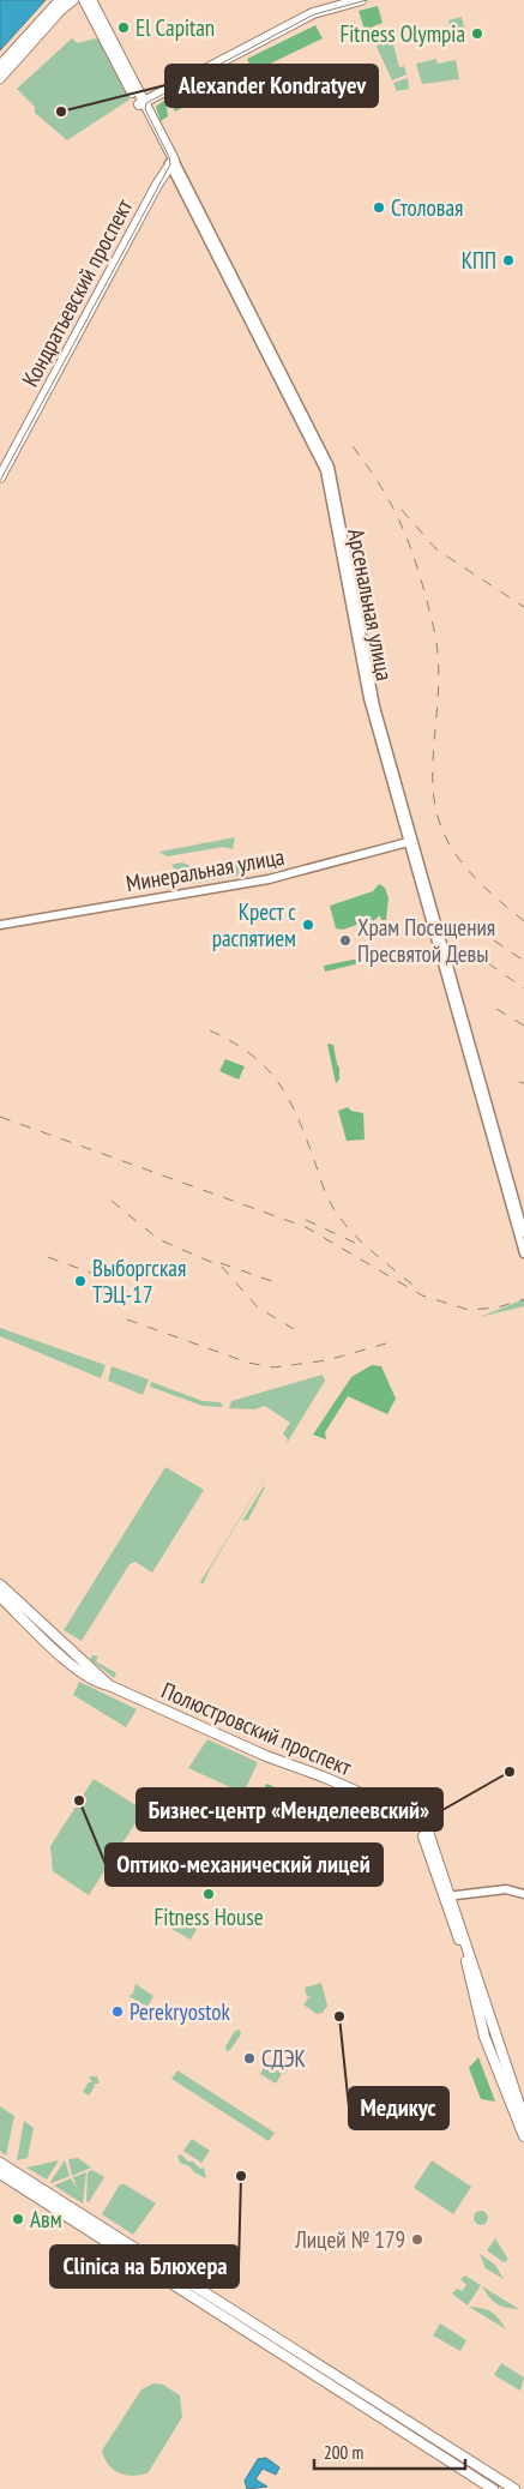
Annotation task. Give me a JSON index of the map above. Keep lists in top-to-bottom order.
{
  "streets": {
    "main road": ["Кондратьевский проспект", "Арсенальная улица", "Полюстровский проспект"],
    "street": ["Минеральная улица"]
  },
  "crossings": [
    ["Кондратьевский проспект", "Арсенальная улица"],
    ["Арсенальная улица", "Минеральная улица"]
  ],
  "places": [
    "El Capitan",
    "Fitness Olympia",
    "Alexander Kondratyev",
    "Столовая",
    "КПП",
    "Крест с распятием",
    "Храм Посещения Пресвятой Девы",
    "Выборгская ТЭЦ-17",
    "Бизнес-центр «Менделеевский»",
    "Оптико-механический лицей",
    "Fitness House",
    "Perekryostok",
    "Медикус",
    "СДЭК",
    "Clinica на Блюхера",
    "Авм",
    "Лицей № 179"
  ],
  "scale_bar": "200 m"
}
